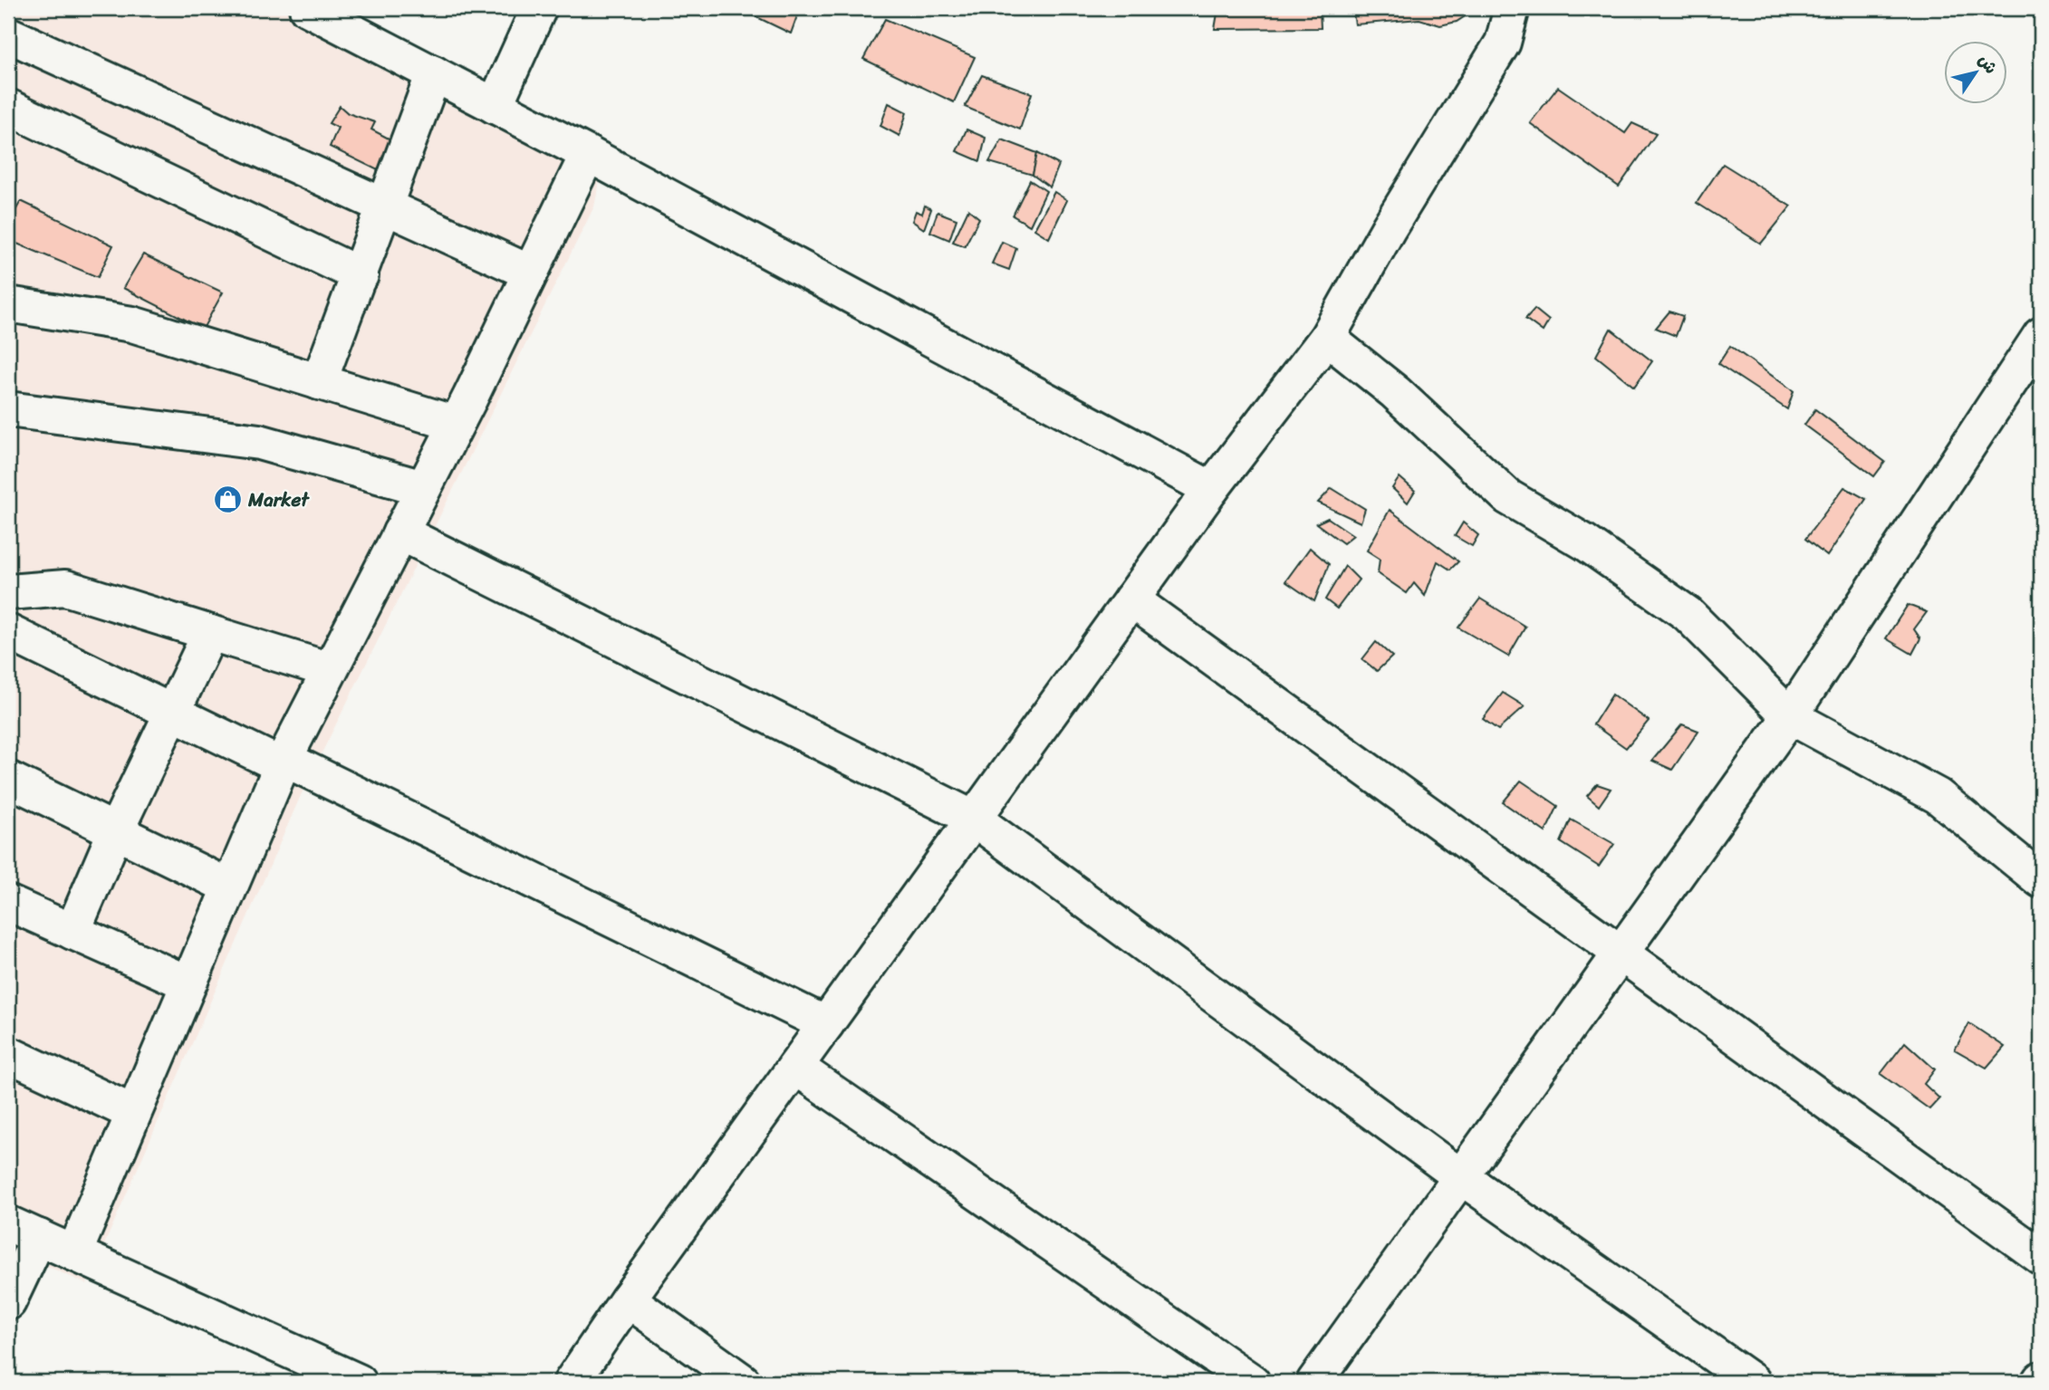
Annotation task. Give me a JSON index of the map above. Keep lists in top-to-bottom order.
{
  "places": {
    "shop": ["Market"]
  },
  "north": "top right"
}
